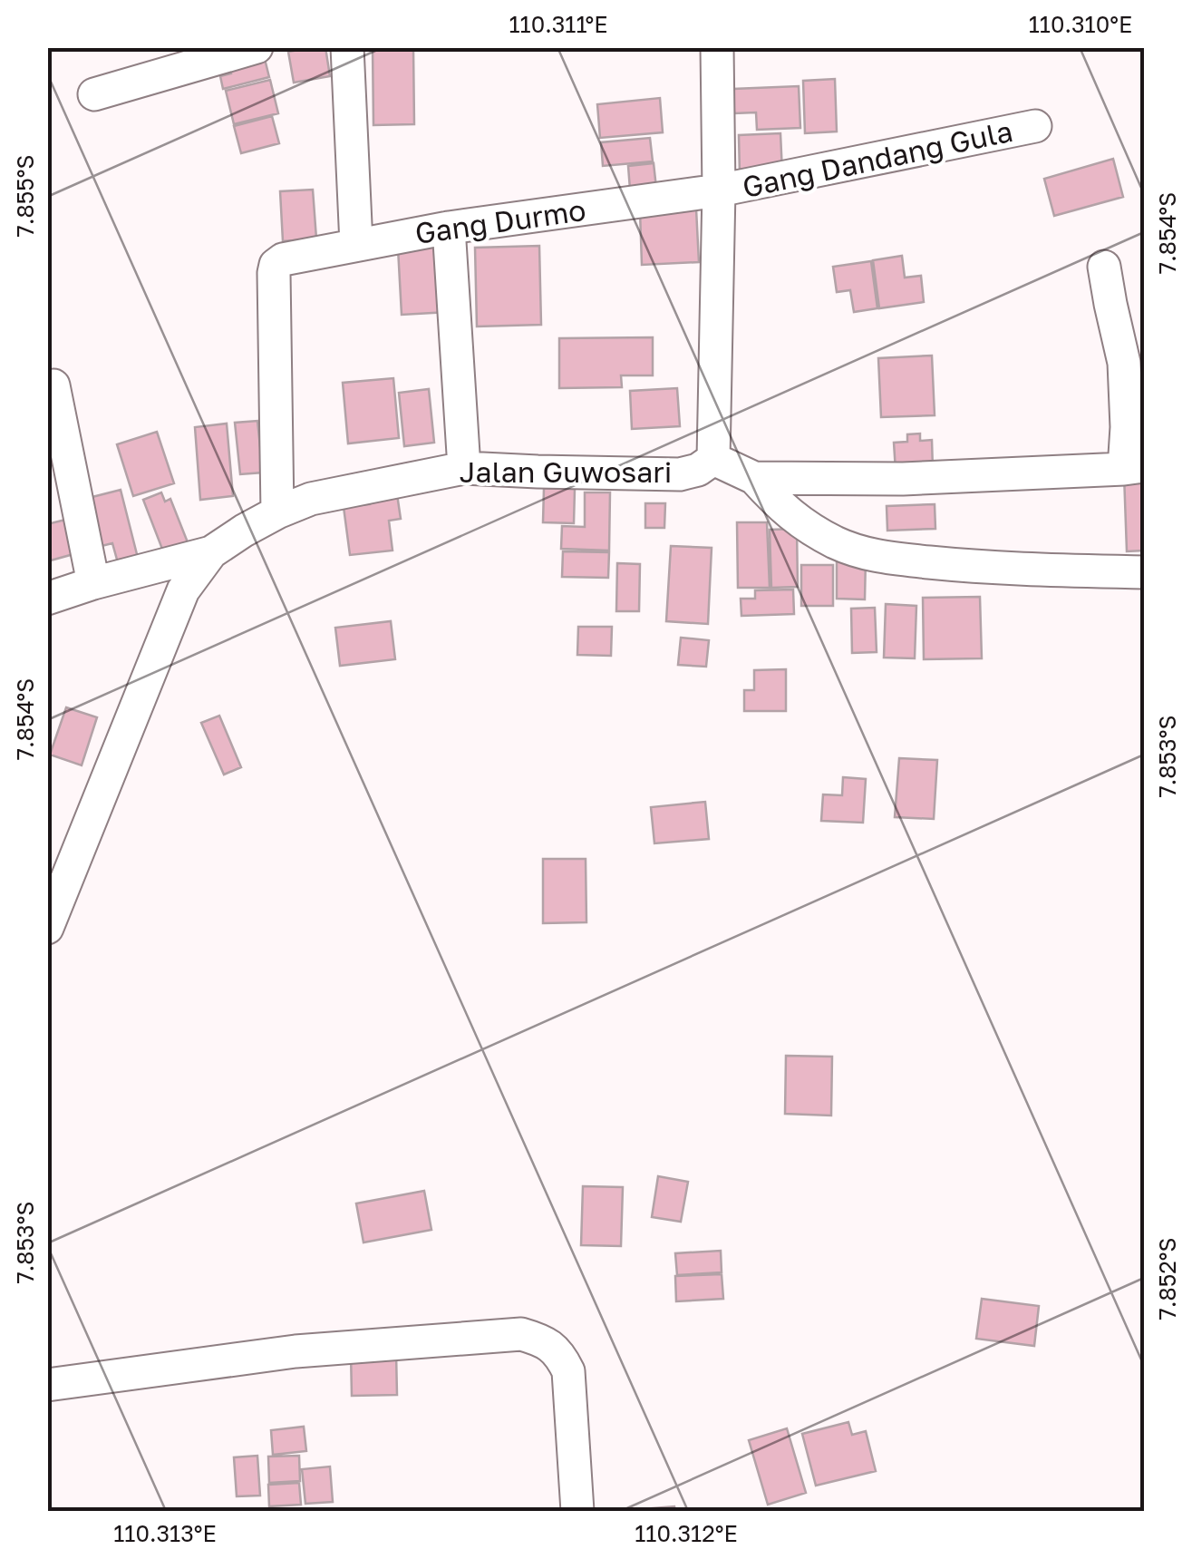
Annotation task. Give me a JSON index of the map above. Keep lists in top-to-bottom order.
{
  "streets": {
    "street": ["Gang Dandang Gula", "Gang Durmo", "Jalan Guwosari"]
  },
  "crossings": [
    ["Gang Dandang Gula", "Gang Durmo"],
    ["Gang Dandang Gula", "Jalan Guwosari"],
    ["Gang Durmo", "Jalan Guwosari"]
  ],
  "coordinates": [
    "110.311°E",
    "110.310°E",
    "7.855°S",
    "7.854°S",
    "7.853°S",
    "7.852°S",
    "110.313°E",
    "110.312°E"
  ]
}
